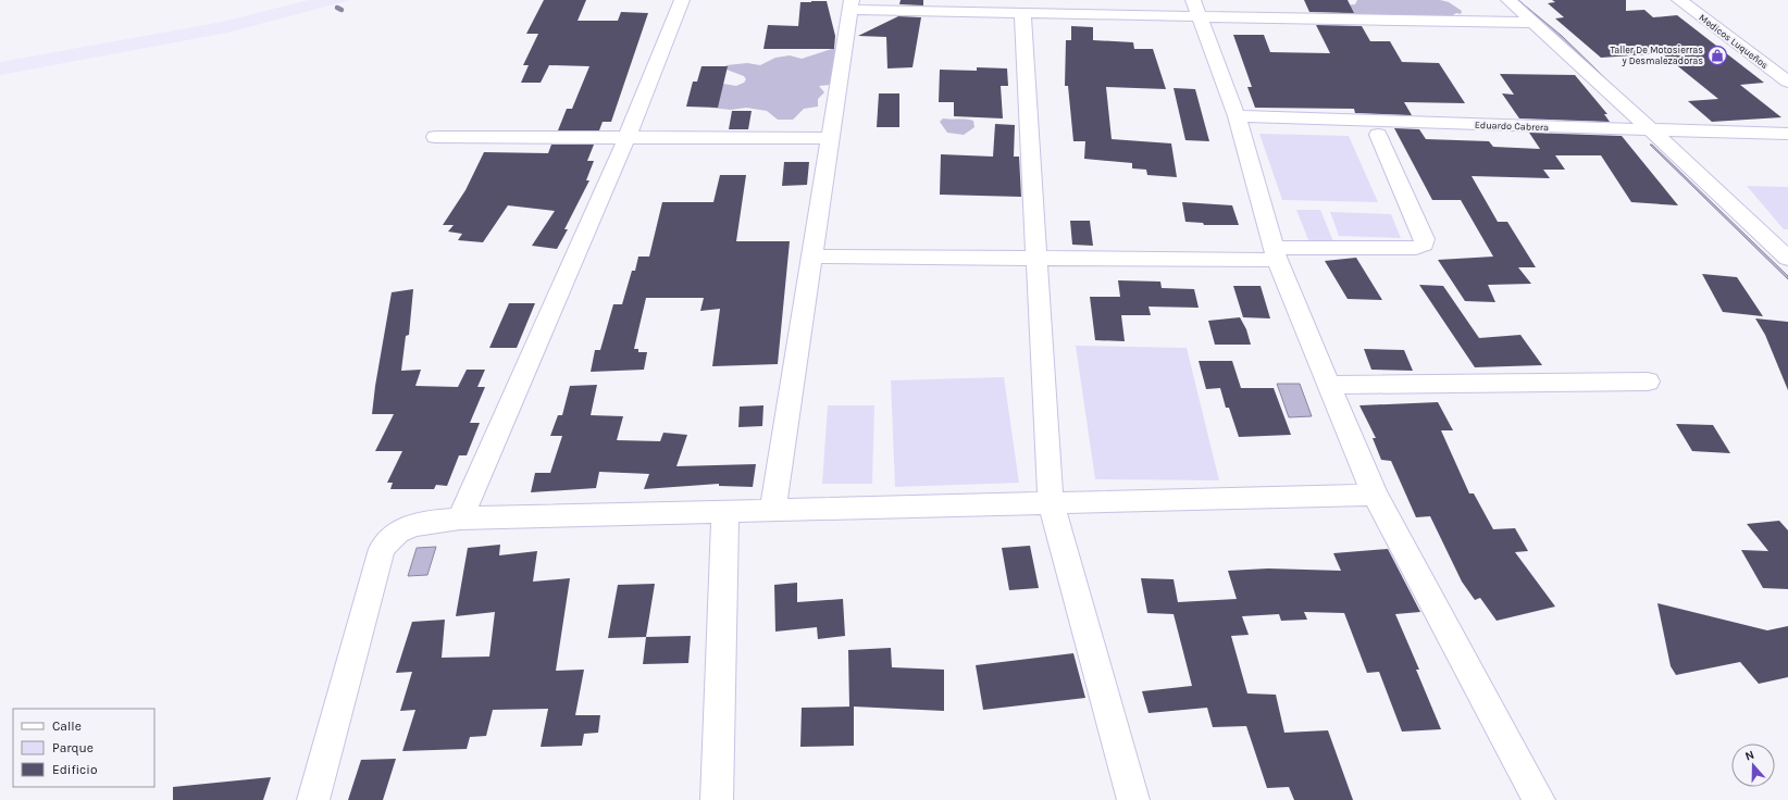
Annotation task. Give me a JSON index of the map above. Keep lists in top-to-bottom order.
{
  "streets": {
    "street": ["Medicos Luqueños", "Eduardo Cabrera"]
  },
  "places": {
    "shop": ["Taller De Motosierras y Desmalezadoras"]
  },
  "legend": ["Calle", "Parque", "Edificio"],
  "north": "top"
}
